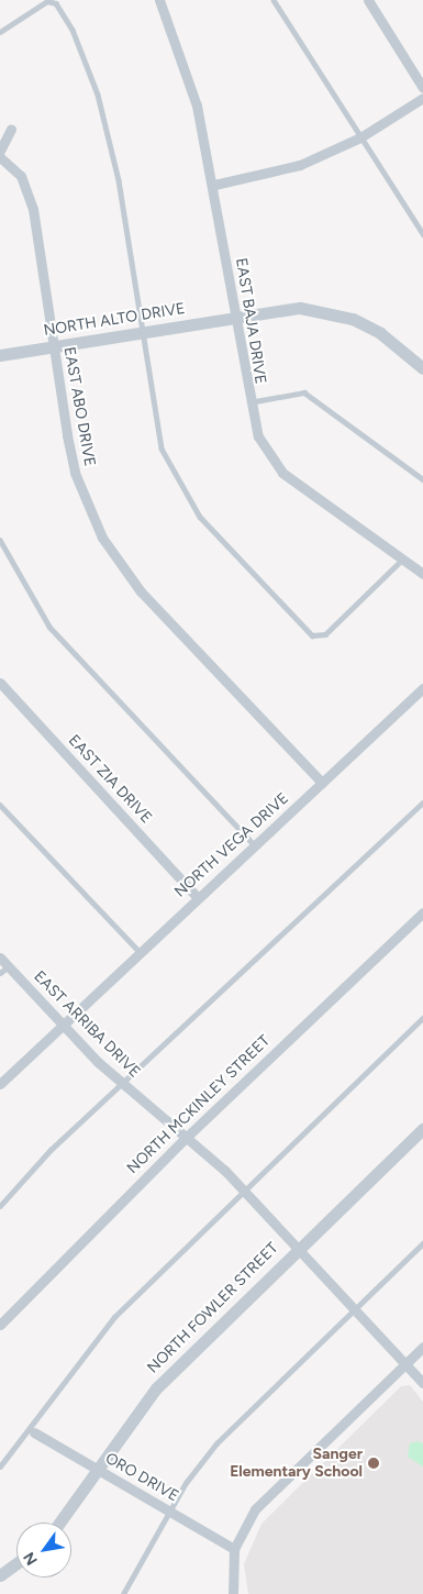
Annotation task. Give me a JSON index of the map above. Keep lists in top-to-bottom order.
{
  "streets": {
    "street": [
      "NORTH ALTO DRIVE",
      "EAST BAJA DRIVE",
      "EAST ABO DRIVE",
      "EAST ZIA DRIVE",
      "NORTH VEGA DRIVE",
      "EAST ARRIBA DRIVE",
      "NORTH MCKINLEY STREET",
      "NORTH FOWLER STREET",
      "ORO DRIVE"
    ]
  },
  "crossings": [
    ["NORTH ALTO DRIVE", "EAST BAJA DRIVE"],
    ["NORTH ALTO DRIVE", "EAST ABO DRIVE"],
    ["EAST ABO DRIVE", "NORTH VEGA DRIVE"],
    ["EAST ZIA DRIVE", "NORTH VEGA DRIVE"],
    ["NORTH VEGA DRIVE", "EAST ARRIBA DRIVE"],
    ["EAST ARRIBA DRIVE", "NORTH MCKINLEY STREET"],
    ["EAST ARRIBA DRIVE", "NORTH FOWLER STREET"],
    ["NORTH FOWLER STREET", "ORO DRIVE"]
  ],
  "places": ["Sanger Elementary School"],
  "north": "bottom left"
}
